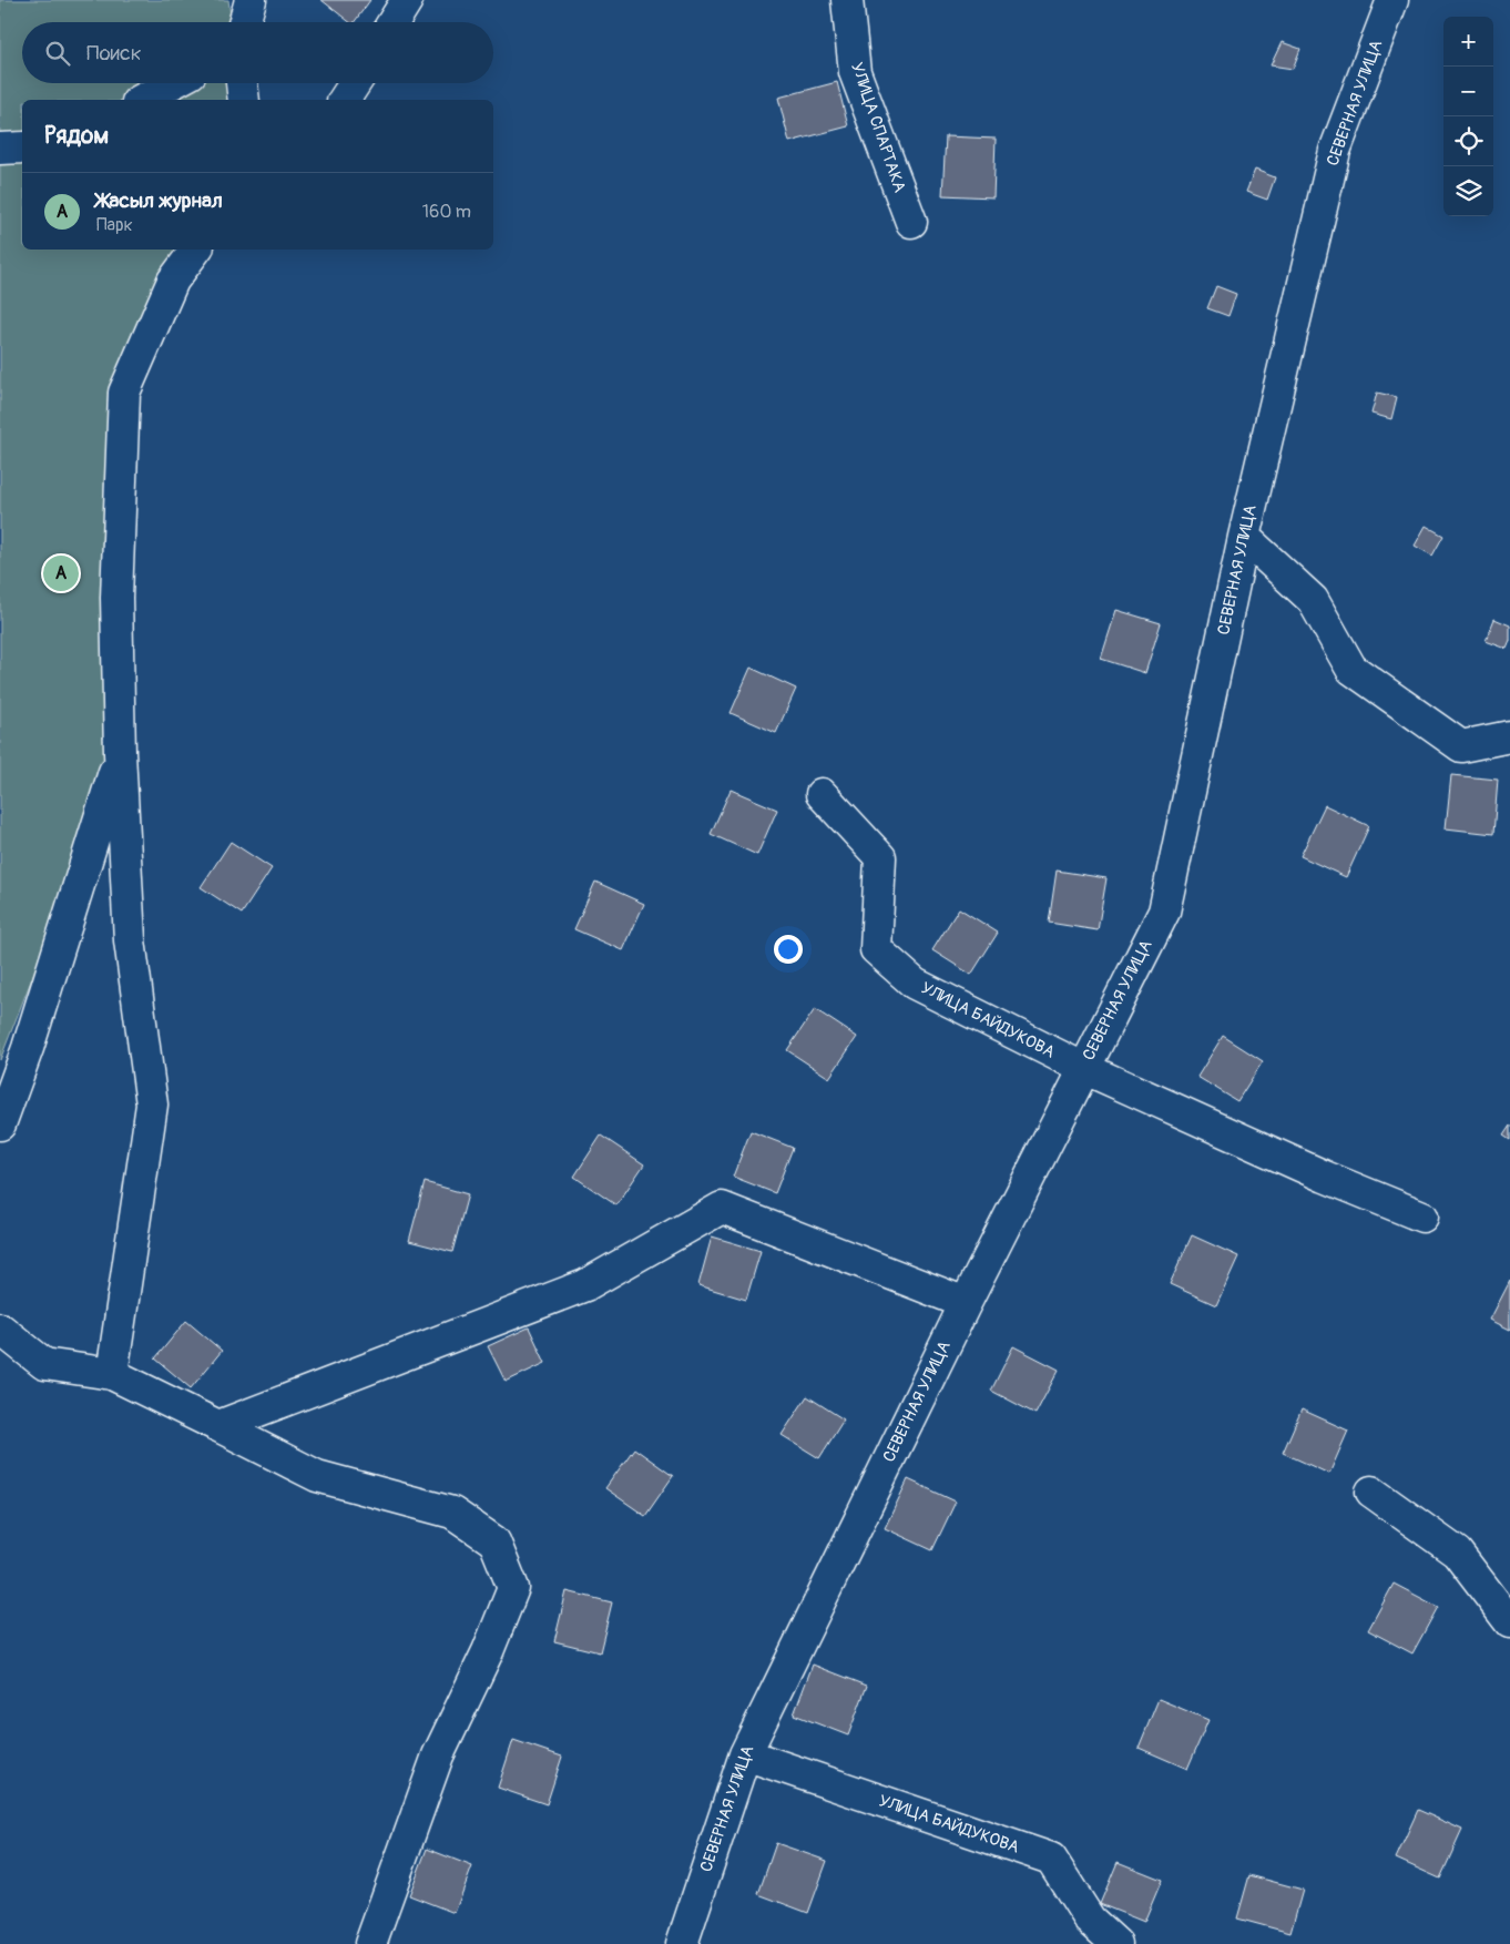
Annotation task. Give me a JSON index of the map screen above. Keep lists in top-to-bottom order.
{
  "streets": {
    "street": ["СЕВЕРНАЯ УЛИЦА", "УЛИЦА СПАРТАКА", "УЛИЦА БАЙДУКОВА"]
  },
  "crossings": [
    ["СЕВЕРНАЯ УЛИЦА", "УЛИЦА БАЙДУКОВА"]
  ],
  "page": {
    "map_buttons": ["+", "−"],
    "search": "Поиск",
    "heading": "Рядом",
    "list": [
      {
        "mark": "A",
        "name": "Жасыл журнал",
        "note": "Парк",
        "value": "160 m"
      }
    ],
    "pins": "A"
  }
}
